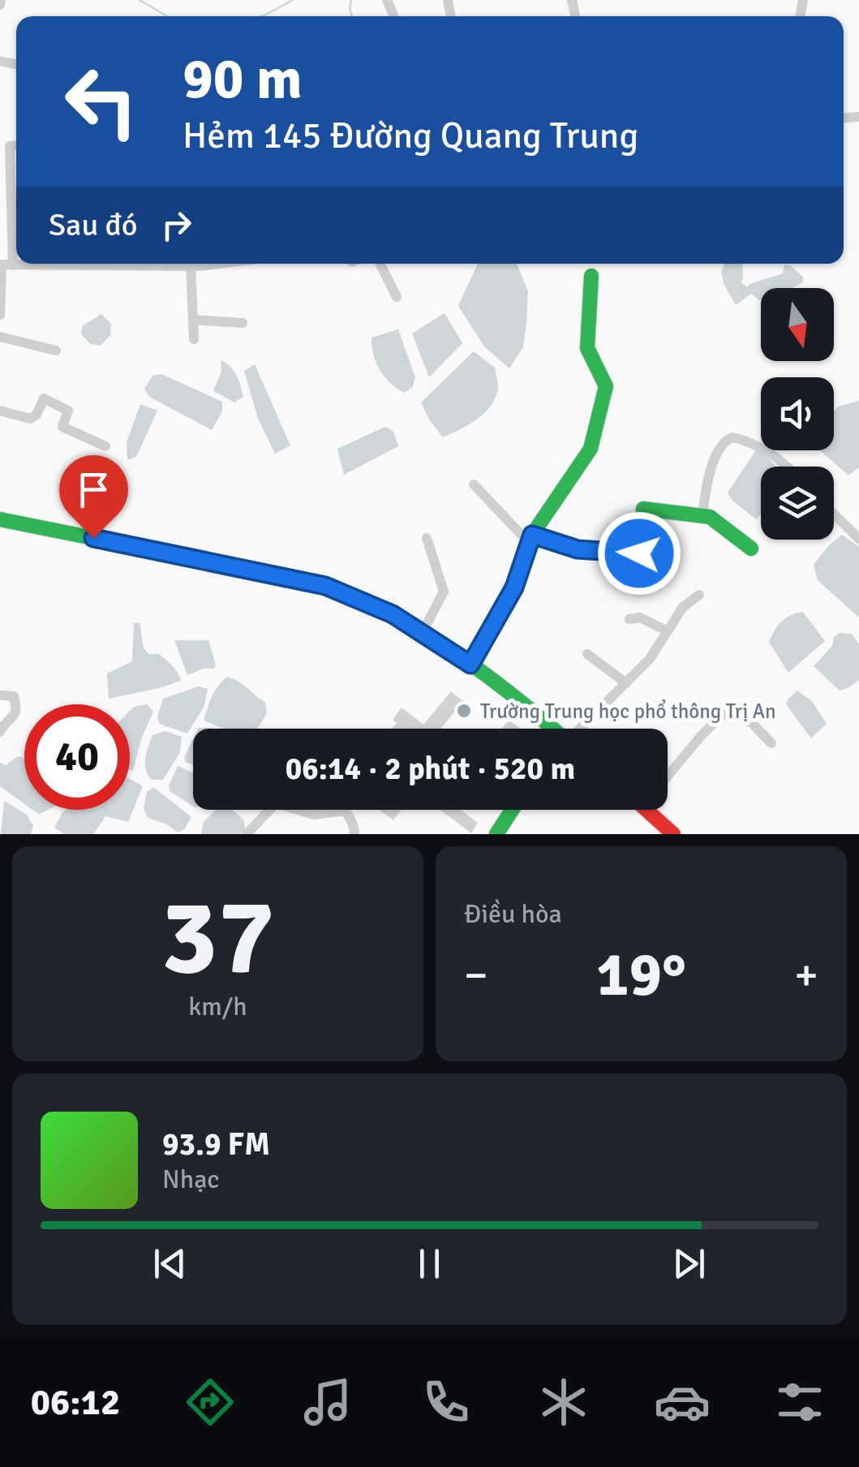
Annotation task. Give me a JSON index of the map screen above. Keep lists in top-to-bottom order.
{
  "places": ["Trường Trung học phổ thông Trị An"],
  "north": "bottom",
  "page": {
    "turn": ["90 m", "Hẻm 145 Đường Quang Trung"],
    "then": "Sau đó",
    "limit": "40",
    "trip": "06:14 · 2 phút · 520 m",
    "tile": [
      ["37", "km/h"],
      "Điều hòa"
    ],
    "heat": ["−", "19°", "+"],
    "song": ["93.9 FM", "Nhạc"],
    "tabs": "06:12"
  }
}
